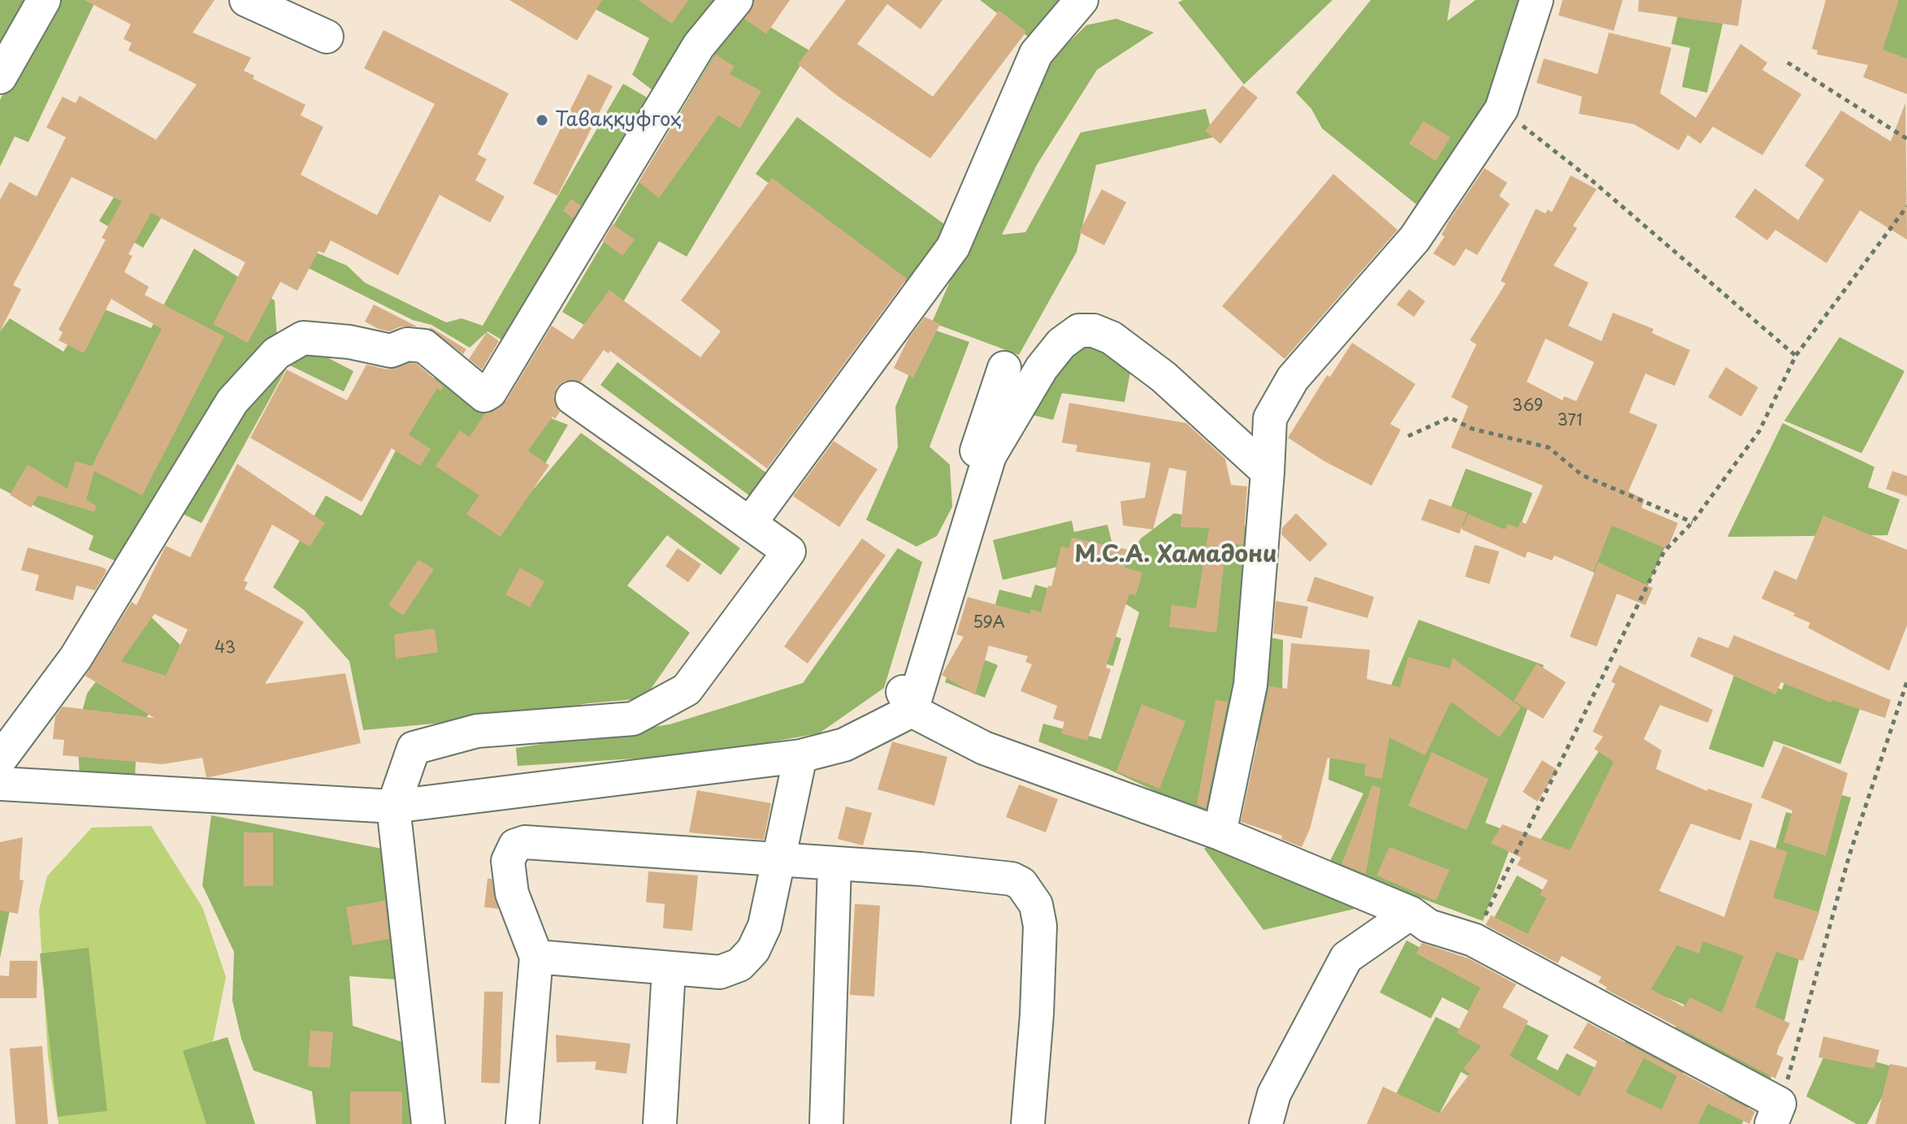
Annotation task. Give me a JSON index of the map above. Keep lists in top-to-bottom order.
{
  "districts": ["М.С.А. Хамадони"],
  "places": ["Таваққуфгоҳ"],
  "house_numbers": [
    "369",
    "371",
    "59А",
    "43"
  ]
}
